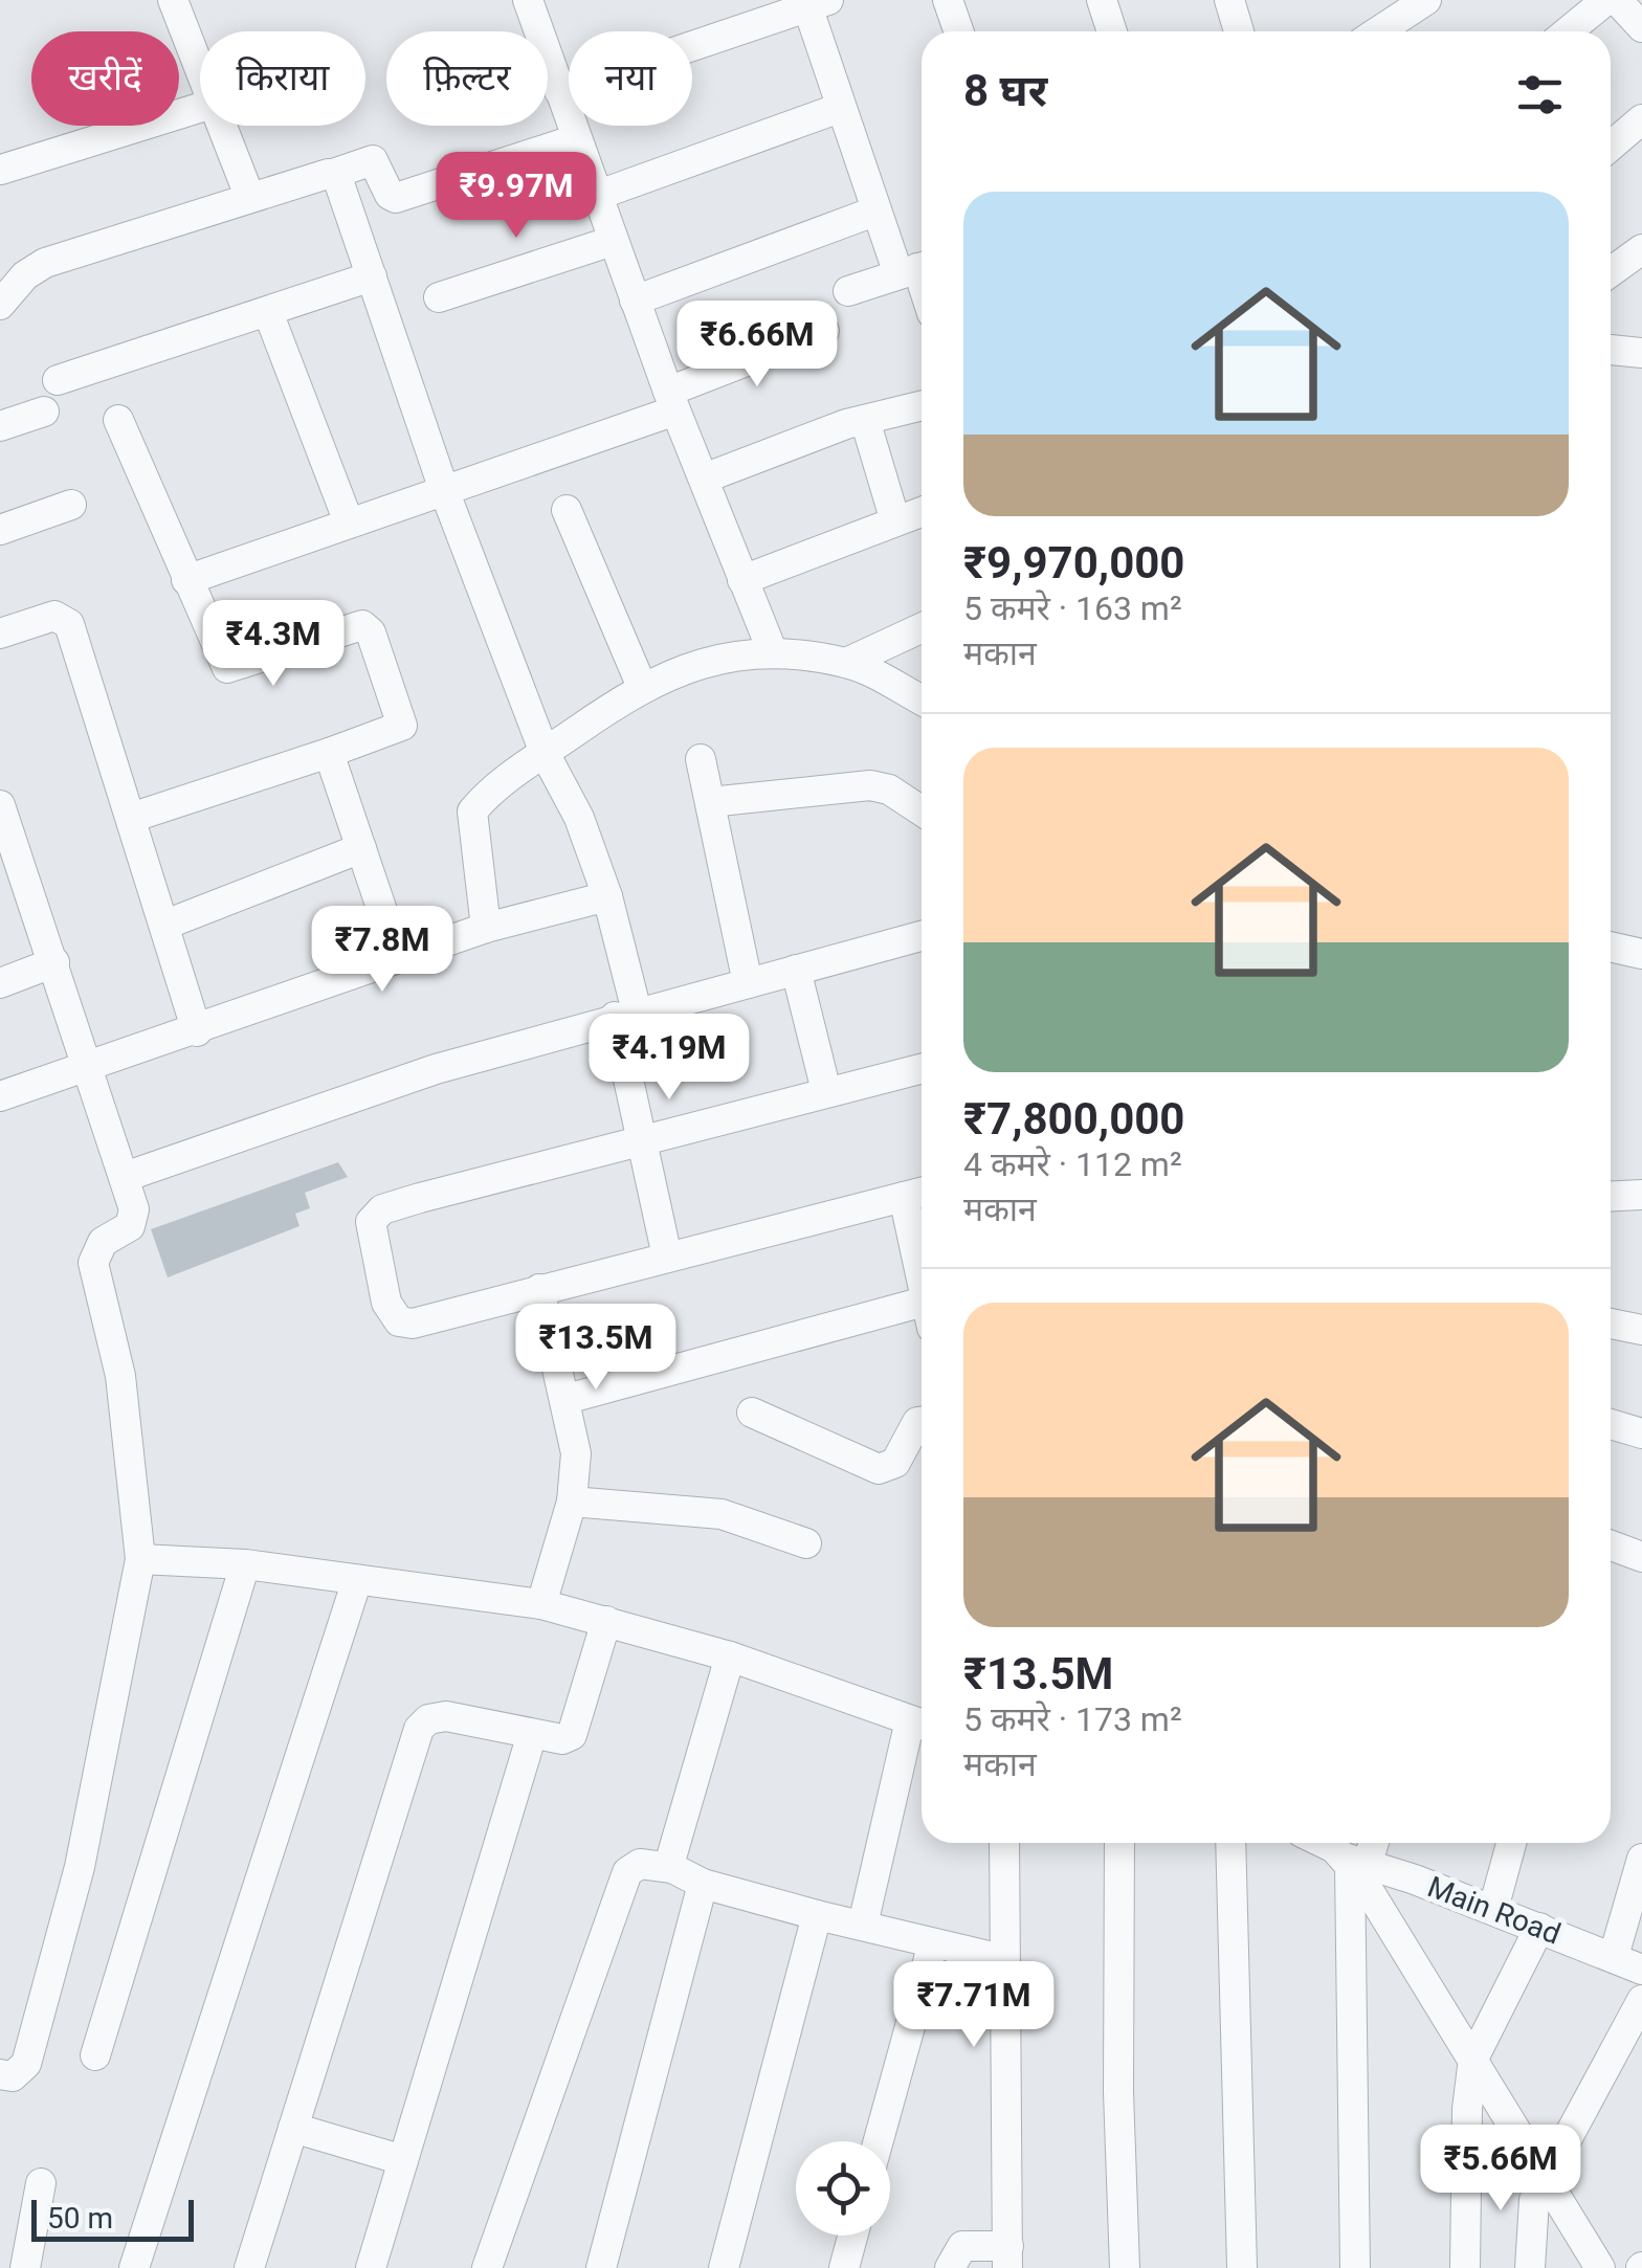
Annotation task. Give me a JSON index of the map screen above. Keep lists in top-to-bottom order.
{
  "streets": {
    "street": ["Main Road"]
  },
  "scale_bar": "50 m",
  "page": {
    "chip": [
      "खरीदें",
      "किराया",
      "फ़िल्टर",
      "नया"
    ],
    "heading": "8 घर",
    "price": [
      "₹9.97M",
      "₹6.66M",
      "₹4.3M",
      "₹7.8M",
      "₹4.19M",
      "₹13.5M",
      "₹7.71M",
      "₹5.66M"
    ],
    "list": [
      {
        "name": "₹9,970,000",
        "note": "5 कमरे · 163 m² · मकान"
      },
      {
        "name": "₹7,800,000",
        "note": "4 कमरे · 112 m² · मकान"
      },
      {
        "name": "₹13.5M",
        "note": "5 कमरे · 173 m² · मकान"
      }
    ],
    "scale": "50 m"
  }
}
